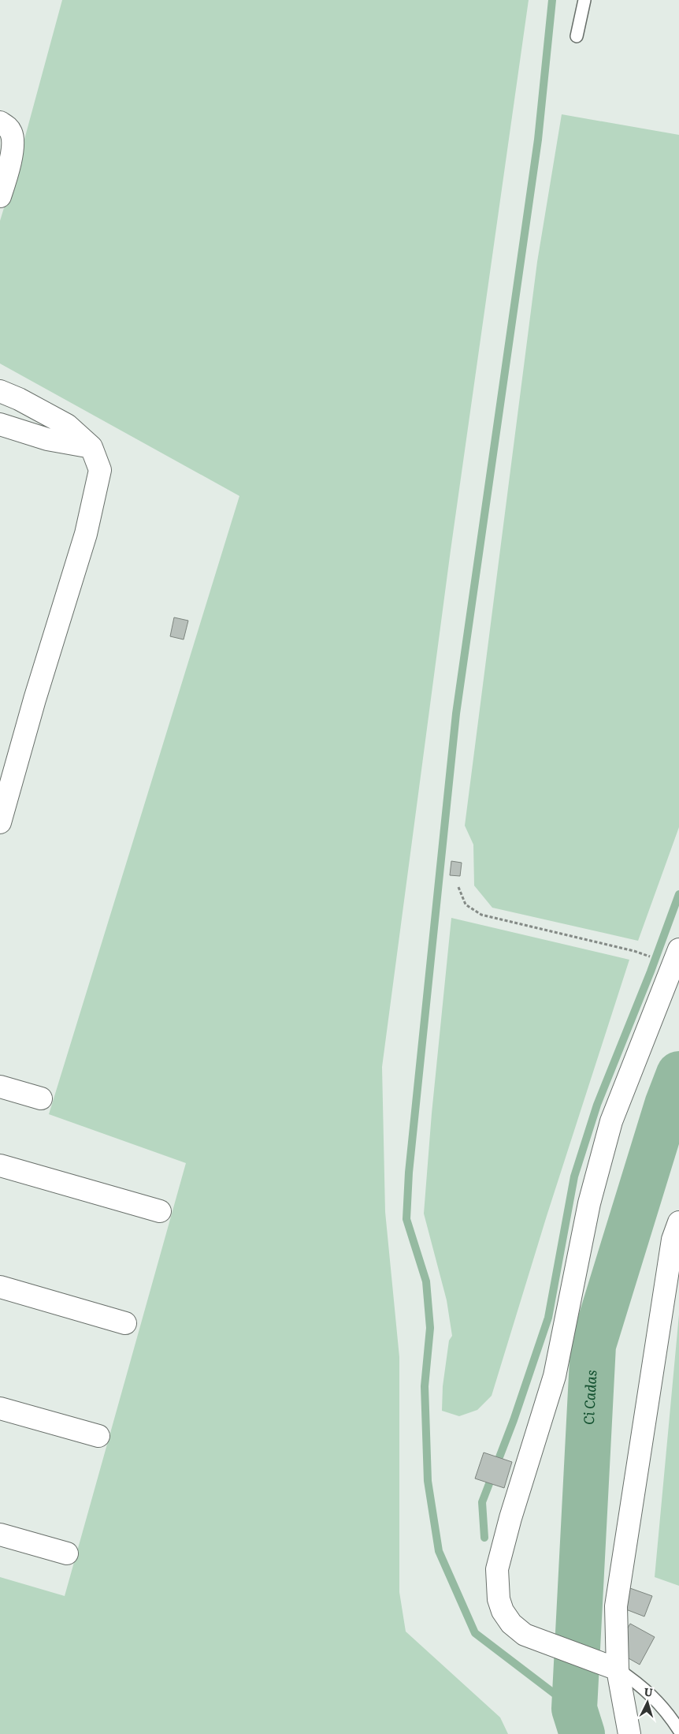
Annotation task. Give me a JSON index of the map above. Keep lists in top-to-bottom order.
{
  "water": ["Ci Cadas"],
  "north": "top"
}
